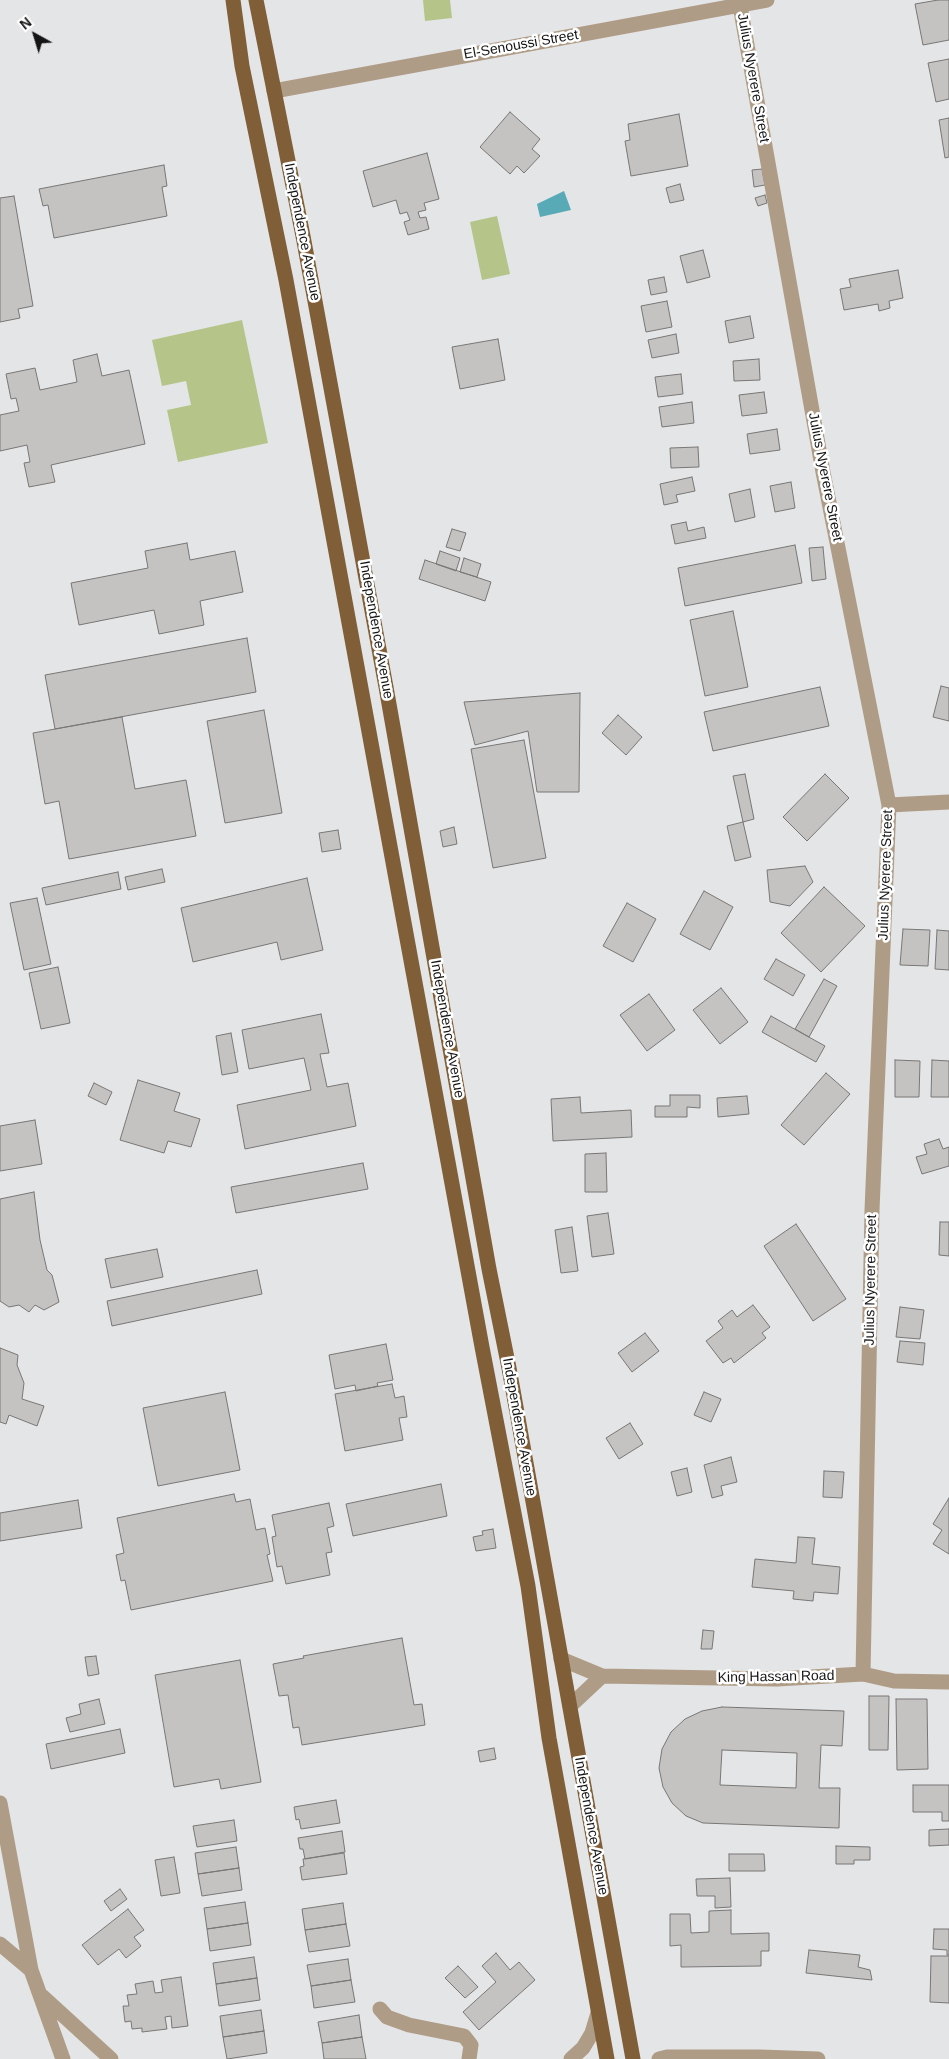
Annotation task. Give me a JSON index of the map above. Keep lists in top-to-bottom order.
{
  "streets": {
    "main road": ["Independence Avenue"],
    "street": ["El-Senoussi Street", "Julius Nyerere Street", "King Hassan Road"]
  },
  "crossings": [
    ["El-Senoussi Street", "Julius Nyerere Street"],
    ["El-Senoussi Street", "Independence Avenue"],
    ["Julius Nyerere Street", "King Hassan Road"],
    ["Independence Avenue", "King Hassan Road"]
  ],
  "north": "top left"
}
